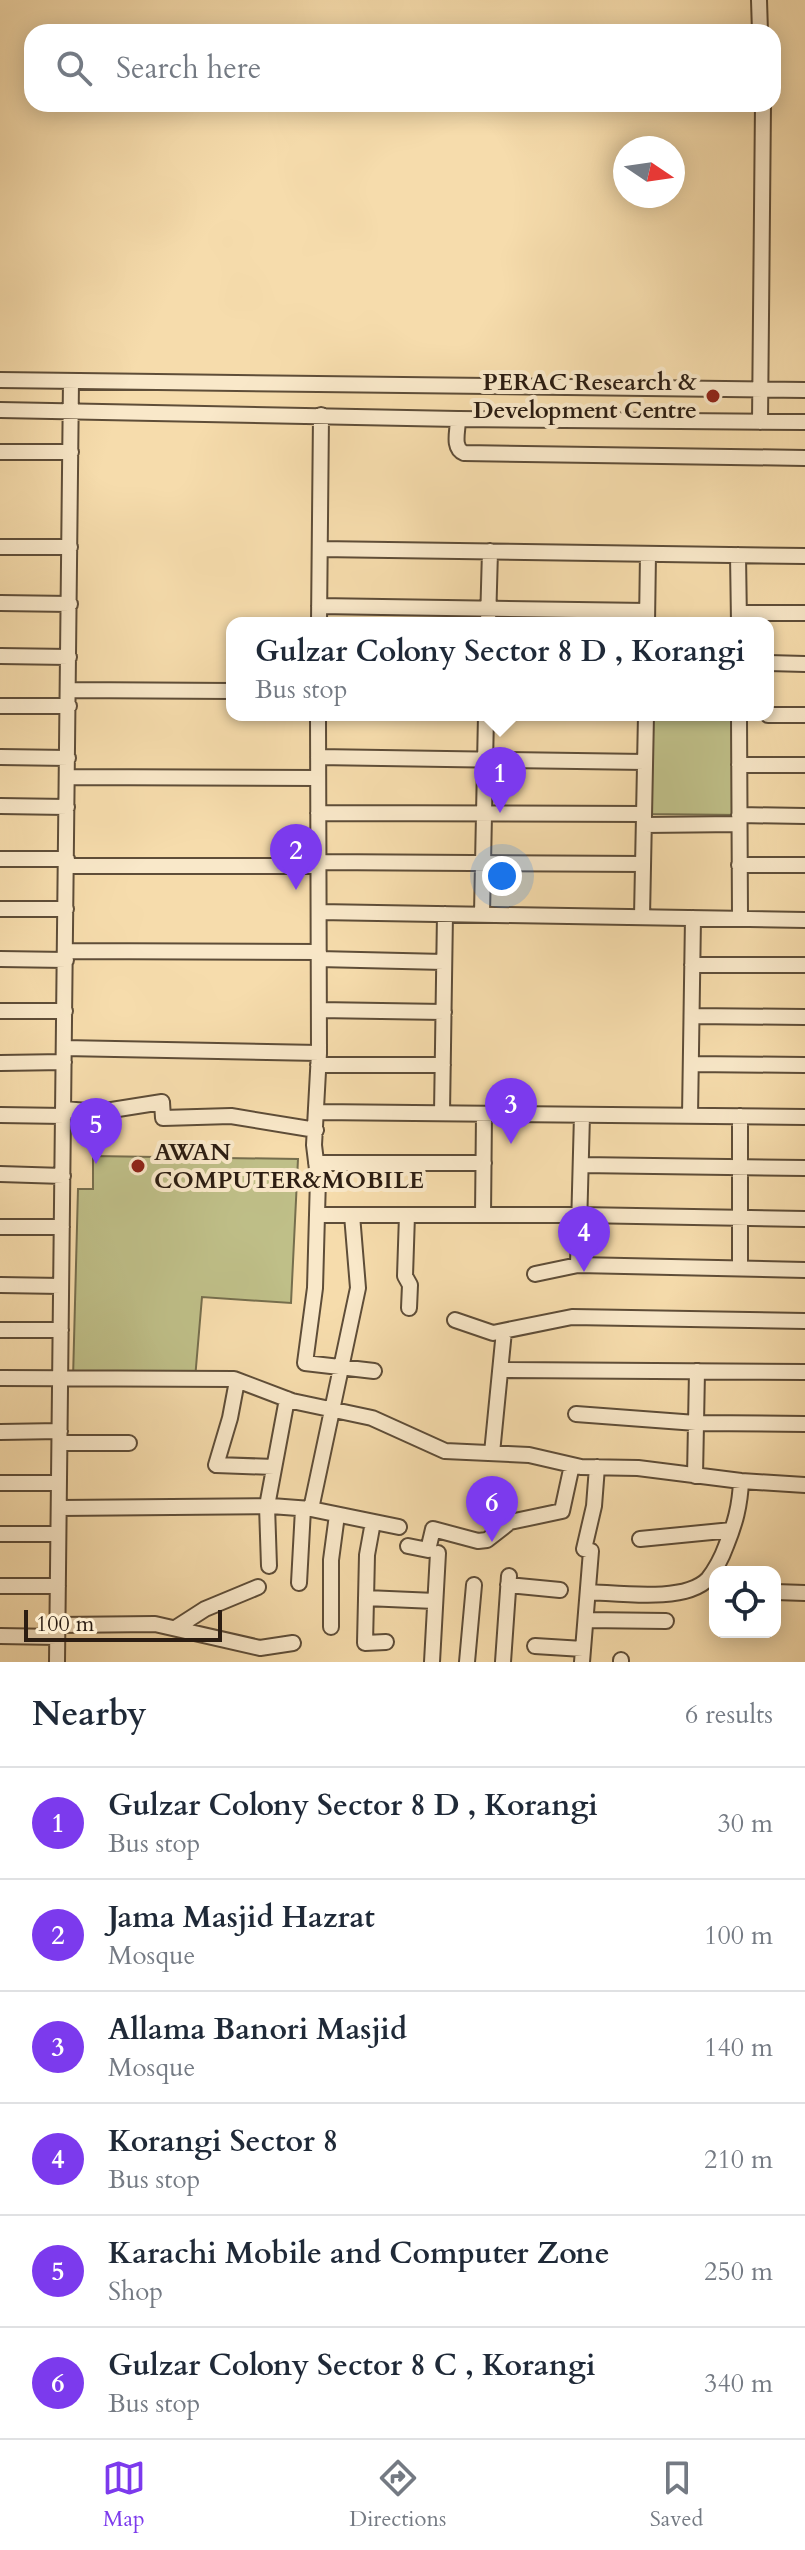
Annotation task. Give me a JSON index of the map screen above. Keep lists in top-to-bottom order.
{
  "places": ["PERAC Research & Development Centre", "AWAN COMPUTER&MOBILE"],
  "scale_bar": "100 m",
  "north": "right",
  "page": {
    "search": "Search here",
    "popup": ["Gulzar Colony Sector 8 D , Korangi", "Bus stop"],
    "pins": [
      "1",
      "2",
      "3",
      "5",
      "4",
      "6"
    ],
    "scale": "100 m",
    "heading": ["Nearby", "6 results"],
    "list": [
      {
        "mark": "1",
        "name": "Gulzar Colony Sector 8 D , Korangi",
        "note": "Bus stop",
        "value": "30 m"
      },
      {
        "mark": "2",
        "name": "Jama Masjid Hazrat",
        "note": "Mosque",
        "value": "100 m"
      },
      {
        "mark": "3",
        "name": "Allama Banori Masjid",
        "note": "Mosque",
        "value": "140 m"
      },
      {
        "mark": "4",
        "name": "Korangi Sector 8",
        "note": "Bus stop",
        "value": "210 m"
      },
      {
        "mark": "5",
        "name": "Karachi Mobile and Computer Zone",
        "note": "Shop",
        "value": "250 m"
      },
      {
        "mark": "6",
        "name": "Gulzar Colony Sector 8 C , Korangi",
        "note": "Bus stop",
        "value": "340 m"
      }
    ],
    "nav": ["Map", "Directions", "Saved"]
  }
}
